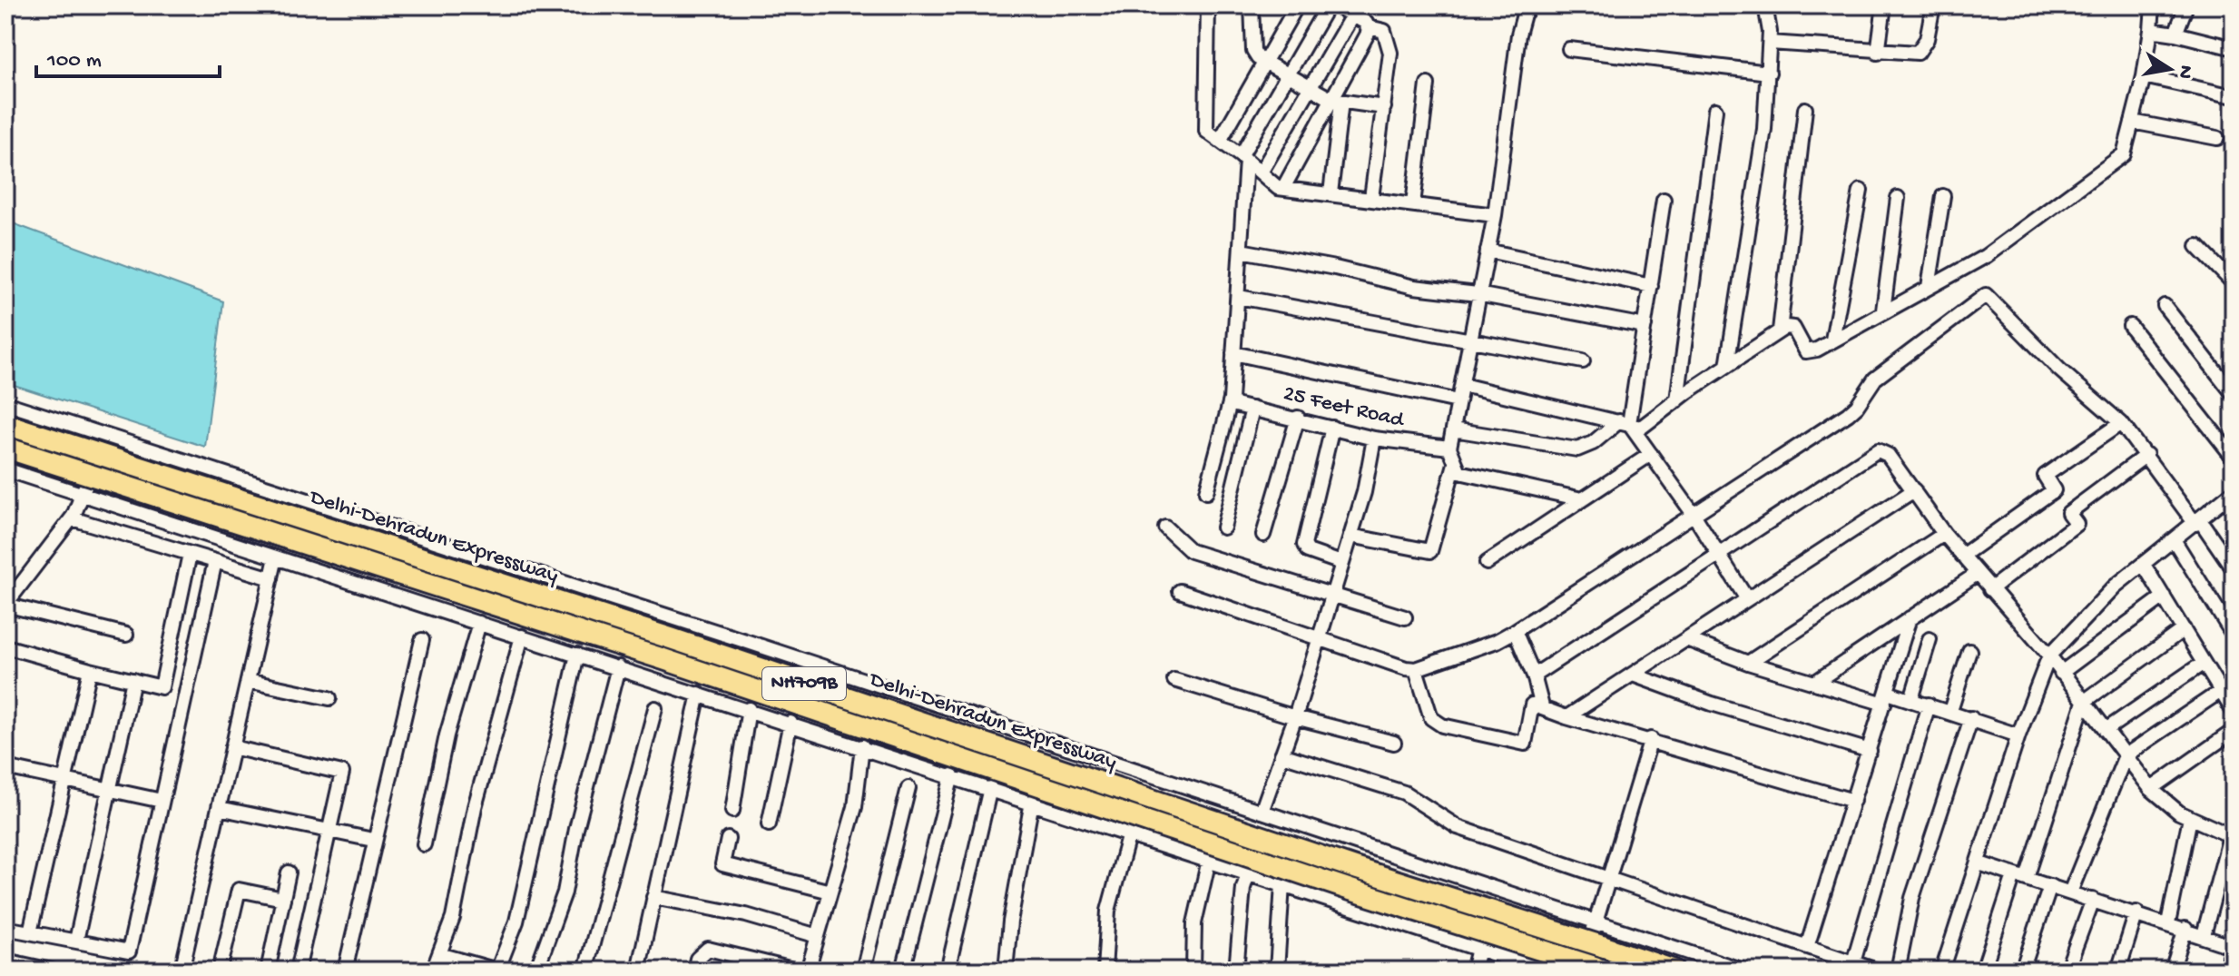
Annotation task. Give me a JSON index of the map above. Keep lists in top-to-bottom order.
{
  "streets": {
    "highway": ["Delhi-Dehradun Expressway", "NH709B"],
    "street": ["25 Feet Road"]
  },
  "scale_bar": "100 m",
  "north": "right"
}
